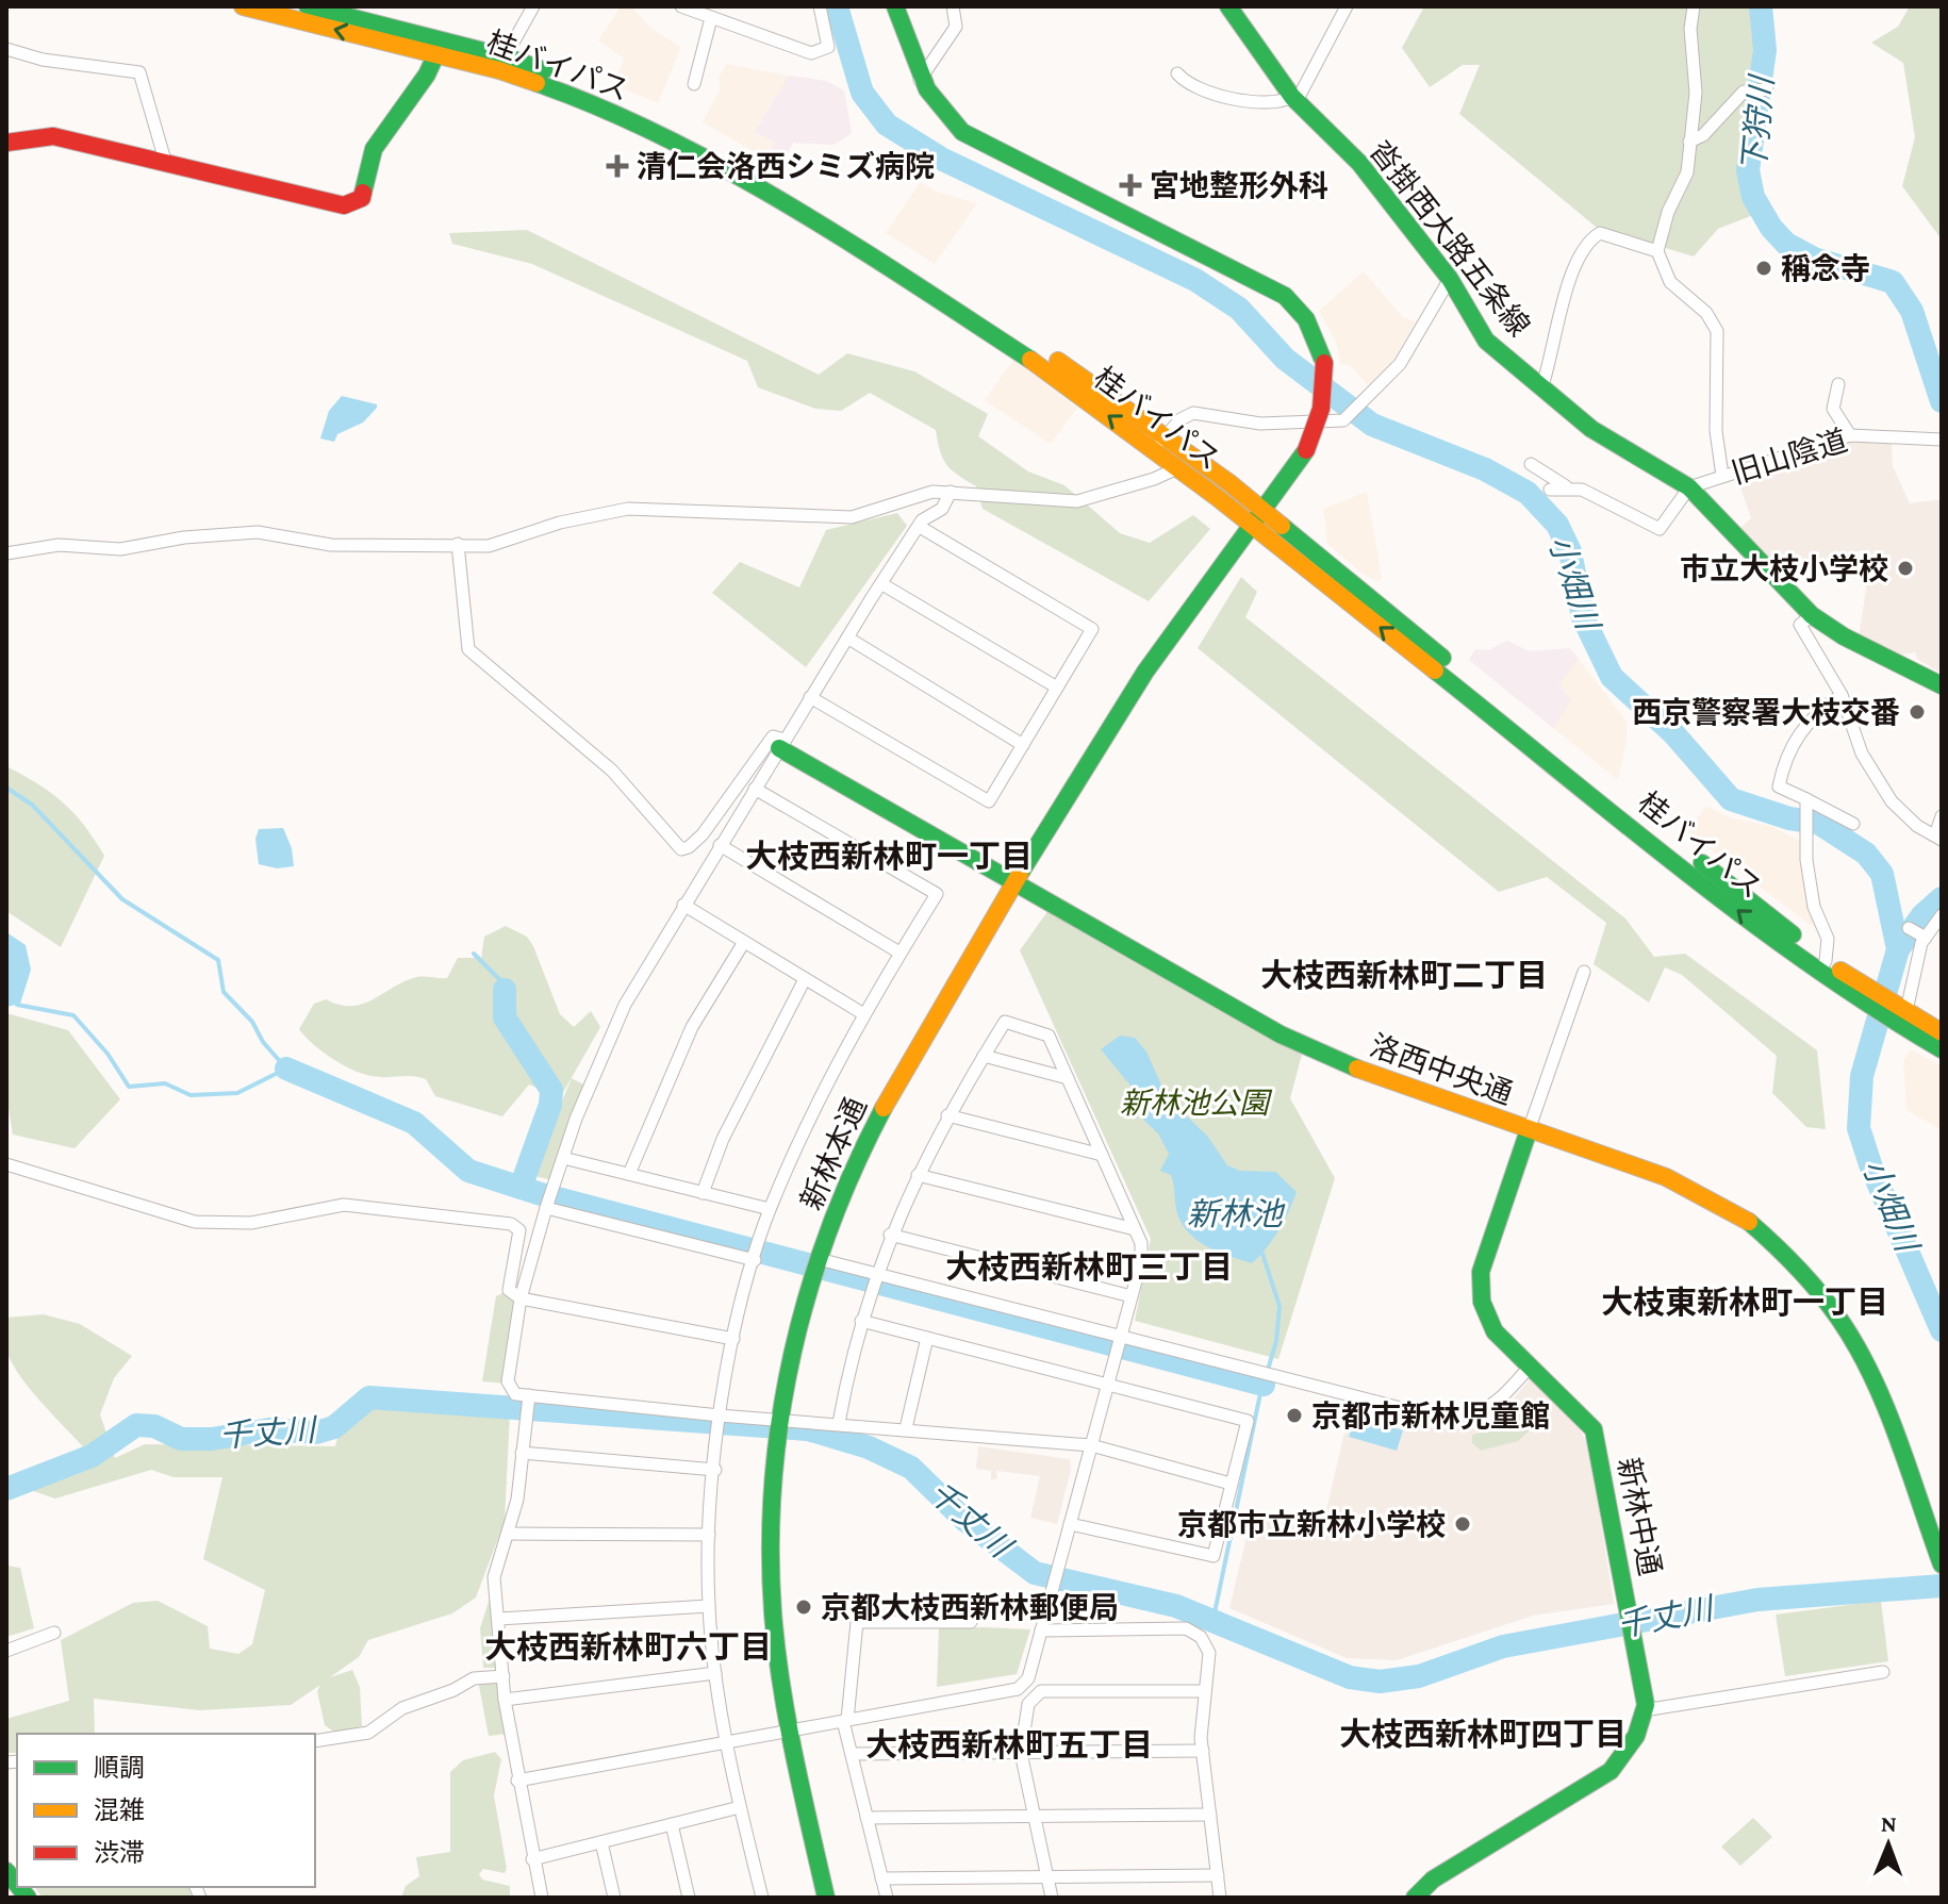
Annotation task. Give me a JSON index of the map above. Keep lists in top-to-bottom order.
{
  "streets": {
    "main road": [
      "桂バイパス",
      "沓掛西大路五条線",
      "洛西中央通",
      "新林本通",
      "新林中通"
    ],
    "street": ["旧山陰道"]
  },
  "crossings": [
    ["桂バイパス", "新林本通"],
    ["沓掛西大路五条線", "旧山陰道"],
    ["洛西中央通", "新林本通"],
    ["洛西中央通", "新林中通"]
  ],
  "districts": [
    "大枝西新林町一丁目",
    "大枝西新林町二丁目",
    "大枝西新林町三丁目",
    "大枝東新林町一丁目",
    "大枝西新林町六丁目",
    "大枝西新林町四丁目",
    "大枝西新林町五丁目"
  ],
  "water": [
    "下狩川",
    "小畑川",
    "新林池",
    "千丈川"
  ],
  "parks": ["新林池公園"],
  "places": {
    "health": ["清仁会洛西シミズ病院", "宮地整形外科"],
    "other": [
      "稱念寺",
      "市立大枝小学校",
      "西京警察署大枝交番",
      "京都市新林児童館",
      "京都市立新林小学校",
      "京都大枝西新林郵便局"
    ]
  },
  "legend": ["順調", "混雑", "渋滞"],
  "north": "top"
}
